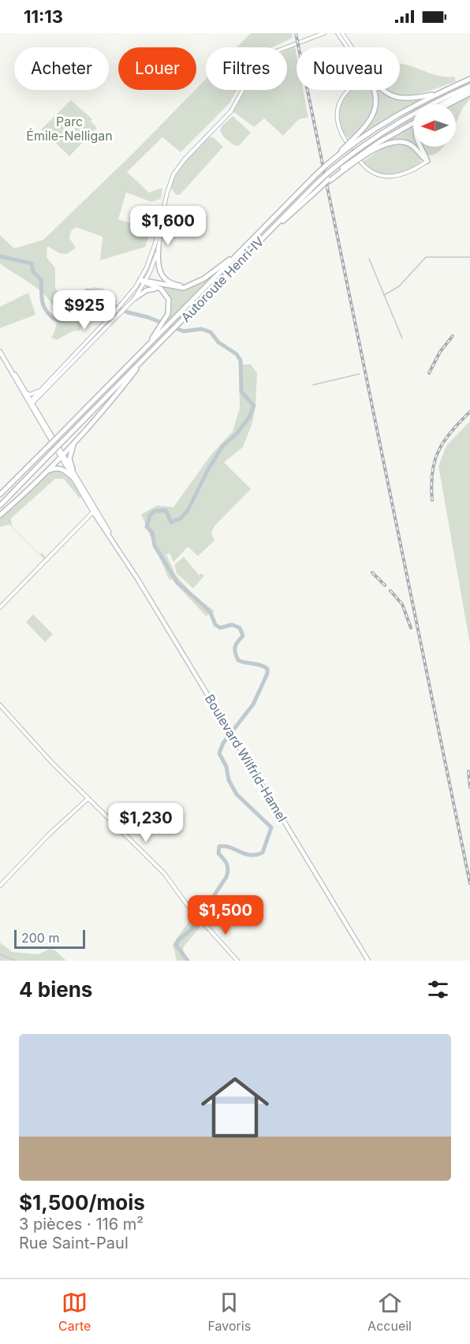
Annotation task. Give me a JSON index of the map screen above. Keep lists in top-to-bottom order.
{
  "streets": {
    "highway": ["Autoroute Henri-IV"],
    "main road": ["Boulevard Wilfrid-Hamel"]
  },
  "parks": ["Parc Émile-Nelligan"],
  "scale_bar": "200 m",
  "north": "left",
  "page": {
    "status": "11:13",
    "chip": [
      "Acheter",
      "Louer",
      "Filtres",
      "Nouveau"
    ],
    "price": [
      "$1,600",
      "$925",
      "$1,230",
      "$1,500"
    ],
    "scale": "200 m",
    "heading": "4 biens",
    "list": [
      {
        "name": "$1,500/mois",
        "note": "3 pièces · 116 m² · Rue Saint-Paul"
      }
    ],
    "tabs": ["Carte", "Favoris", "Accueil"]
  }
}
